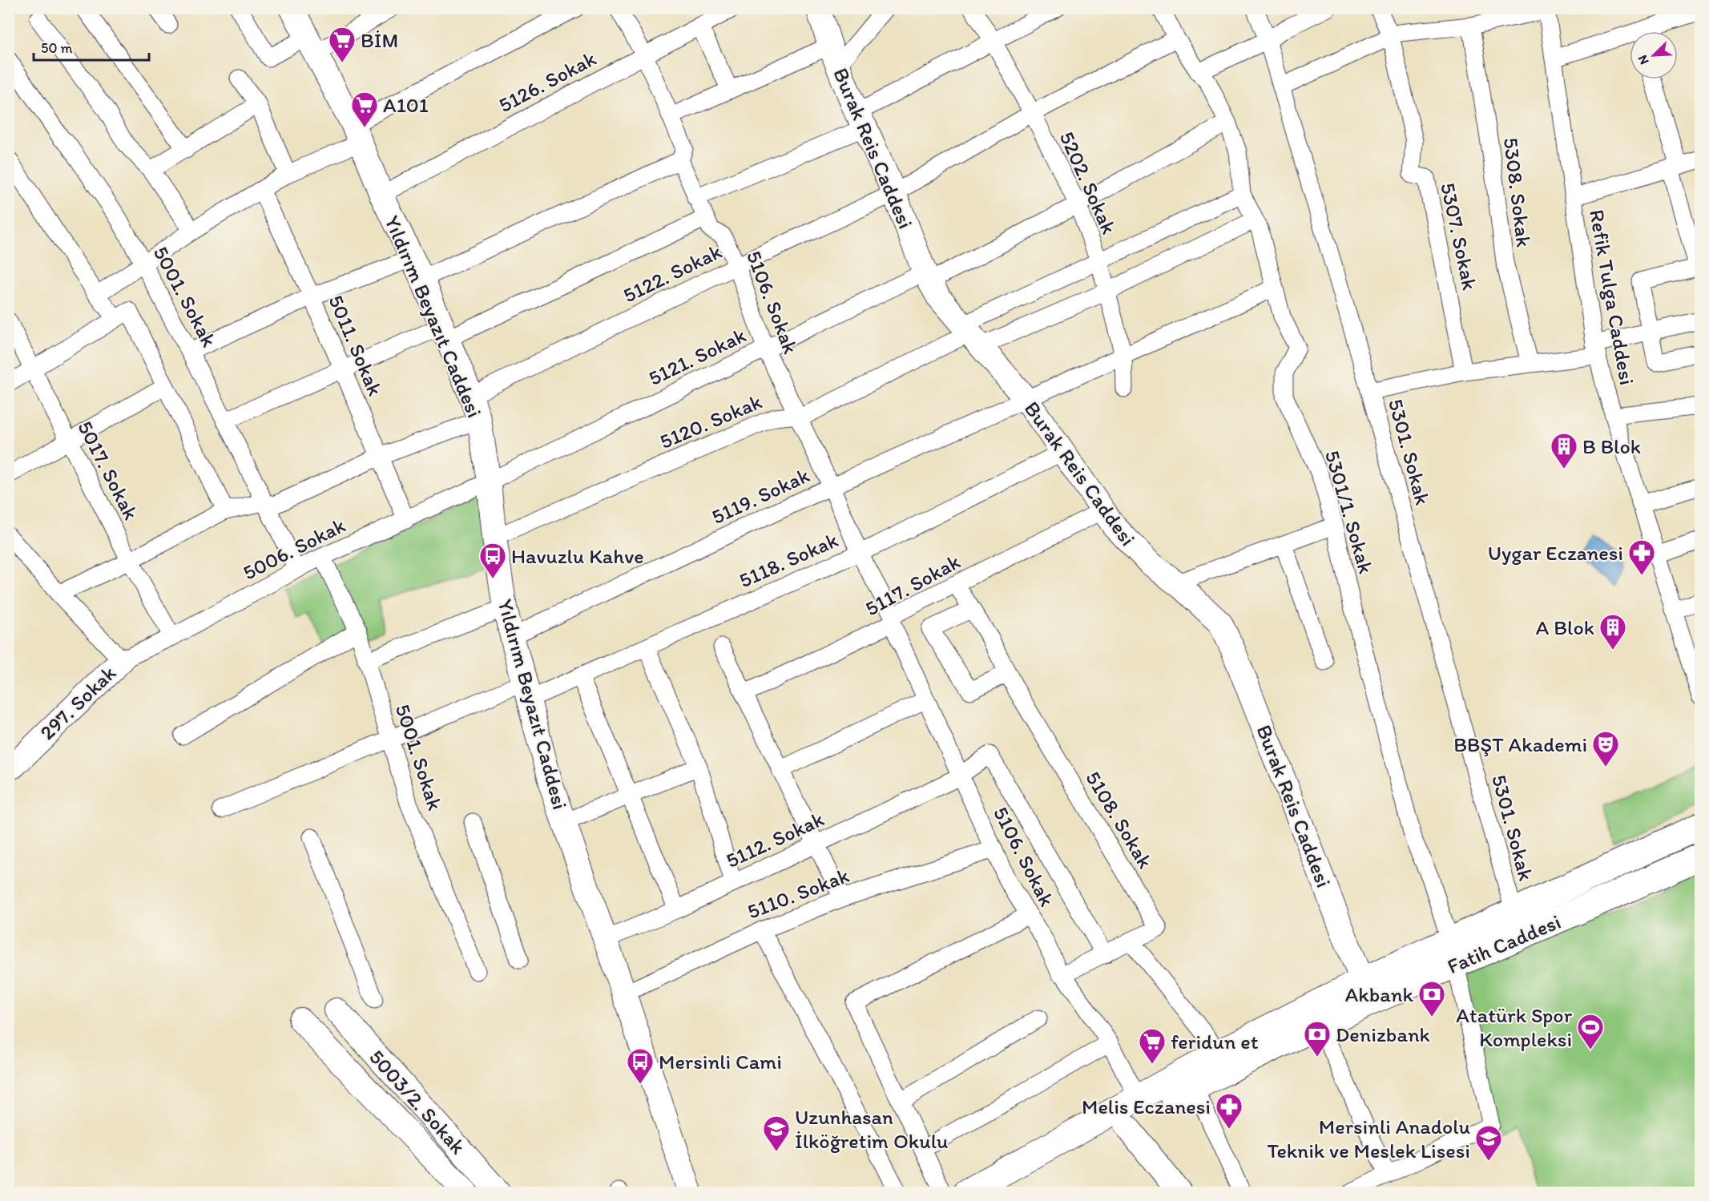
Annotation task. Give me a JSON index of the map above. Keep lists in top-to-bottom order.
{
  "streets": {
    "main road": [
      "Burak Reis Caddesi",
      "Yıldırım Beyazıt Caddesi",
      "297. Sokak",
      "Fatih Caddesi",
      "5003/2. Sokak"
    ],
    "street": [
      "5126. Sokak",
      "5202. Sokak",
      "5308. Sokak",
      "5307. Sokak",
      "5122. Sokak",
      "5001. Sokak",
      "Refik Tulga Caddesi",
      "5106. Sokak",
      "5011. Sokak",
      "5121. Sokak",
      "5120. Sokak",
      "5301. Sokak",
      "5017. Sokak",
      "5119. Sokak",
      "5301/1. Sokak",
      "5006. Sokak",
      "5118. Sokak",
      "5117. Sokak",
      "5108. Sokak",
      "5112. Sokak",
      "5110. Sokak"
    ]
  },
  "crossings": [
    ["5126. Sokak", "5106. Sokak"],
    ["5126. Sokak", "Yıldırım Beyazıt Caddesi"],
    ["Burak Reis Caddesi", "5122. Sokak"],
    ["Burak Reis Caddesi", "5121. Sokak"],
    ["Burak Reis Caddesi", "5120. Sokak"],
    ["Burak Reis Caddesi", "5119. Sokak"],
    ["Burak Reis Caddesi", "5118. Sokak"],
    ["Burak Reis Caddesi", "5117. Sokak"],
    ["5202. Sokak", "5122. Sokak"],
    ["5202. Sokak", "5121. Sokak"],
    ["5202. Sokak", "5119. Sokak"],
    ["5122. Sokak", "5106. Sokak"],
    ["5122. Sokak", "Yıldırım Beyazıt Caddesi"],
    ["5122. Sokak", "5301/1. Sokak"],
    ["5001. Sokak", "5006. Sokak"],
    ["5001. Sokak", "5118. Sokak"],
    ["5106. Sokak", "5121. Sokak"],
    ["5106. Sokak", "5120. Sokak"],
    ["5106. Sokak", "5119. Sokak"],
    ["5106. Sokak", "5118. Sokak"],
    ["5106. Sokak", "5117. Sokak"],
    ["5106. Sokak", "5112. Sokak"],
    ["5106. Sokak", "5110. Sokak"],
    ["5106. Sokak", "Fatih Caddesi"],
    ["Yıldırım Beyazıt Caddesi", "5121. Sokak"],
    ["Yıldırım Beyazıt Caddesi", "5120. Sokak"],
    ["Yıldırım Beyazıt Caddesi", "5119. Sokak"],
    ["Yıldırım Beyazıt Caddesi", "5006. Sokak"],
    ["Yıldırım Beyazıt Caddesi", "5118. Sokak"],
    ["Yıldırım Beyazıt Caddesi", "5112. Sokak"],
    ["Yıldırım Beyazıt Caddesi", "5110. Sokak"],
    ["5011. Sokak", "5006. Sokak"],
    ["5121. Sokak", "5301/1. Sokak"],
    ["5121. Sokak", "5006. Sokak"],
    ["5017. Sokak", "5006. Sokak"],
    ["5119. Sokak", "5301/1. Sokak"],
    ["5006. Sokak", "297. Sokak"],
    ["5117. Sokak", "5108. Sokak"]
  ],
  "places": {
    "supermarket": ["BİM", "A101", "feridun et"],
    "building": ["B Blok", "A Blok"],
    "pharmacy": ["Uygar Eczanesi", "Melis Eczanesi"],
    "bus stop": ["Havuzlu Kahve", "Mersinli Cami"],
    "theatre": ["BBŞT Akademi"],
    "bank": ["Akbank", "Denizbank"],
    "sports": ["Atatürk Spor Kompleksi"],
    "school or university": ["Uzunhasan İlköğretim Okulu", "Mersinli Anadolu Teknik ve Meslek Lisesi"]
  },
  "scale_bar": "50 m",
  "north": "bottom left"
}
